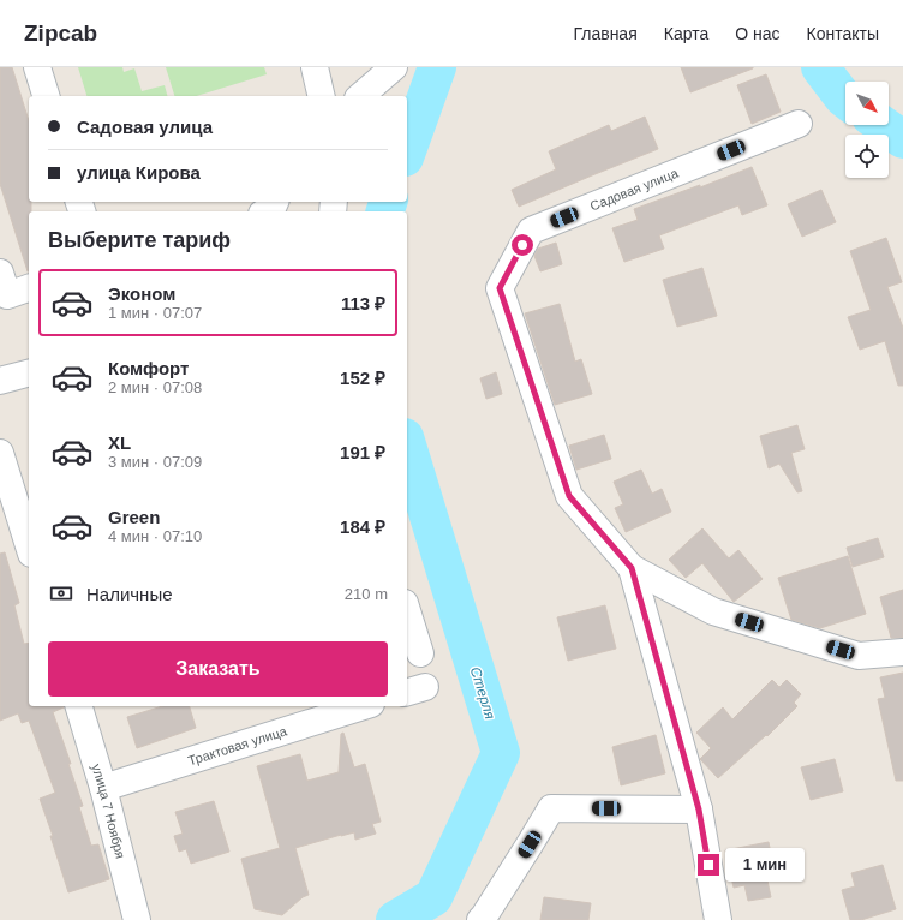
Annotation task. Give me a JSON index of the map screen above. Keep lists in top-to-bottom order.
{
  "streets": {
    "street": ["Садовая улица", "Трактовая улица", "улица 7 Ноября"]
  },
  "crossings": [
    ["Трактовая улица", "улица 7 Ноября"]
  ],
  "water": ["Стерля"],
  "north": "bottom right",
  "page": {
    "header": "Zipcab",
    "nav": [
      "Главная",
      "Карта",
      "О нас",
      "Контакты"
    ],
    "banner": ["Садовая улица", "улица Кирова"],
    "heading": "Выберите тариф",
    "list": [
      {
        "name": "Эконом",
        "note": "1 мин · 07:07",
        "value": "113 ₽"
      },
      {
        "name": "Комфорт",
        "note": "2 мин · 07:08",
        "value": "152 ₽"
      },
      {
        "name": "XL",
        "note": "3 мин · 07:09",
        "value": "191 ₽"
      },
      {
        "name": "Green",
        "note": "4 мин · 07:10",
        "value": "184 ₽"
      }
    ],
    "pay": ["Наличные", "210 m"],
    "buttons": "Заказать",
    "bubble": "1 мин"
  }
}
